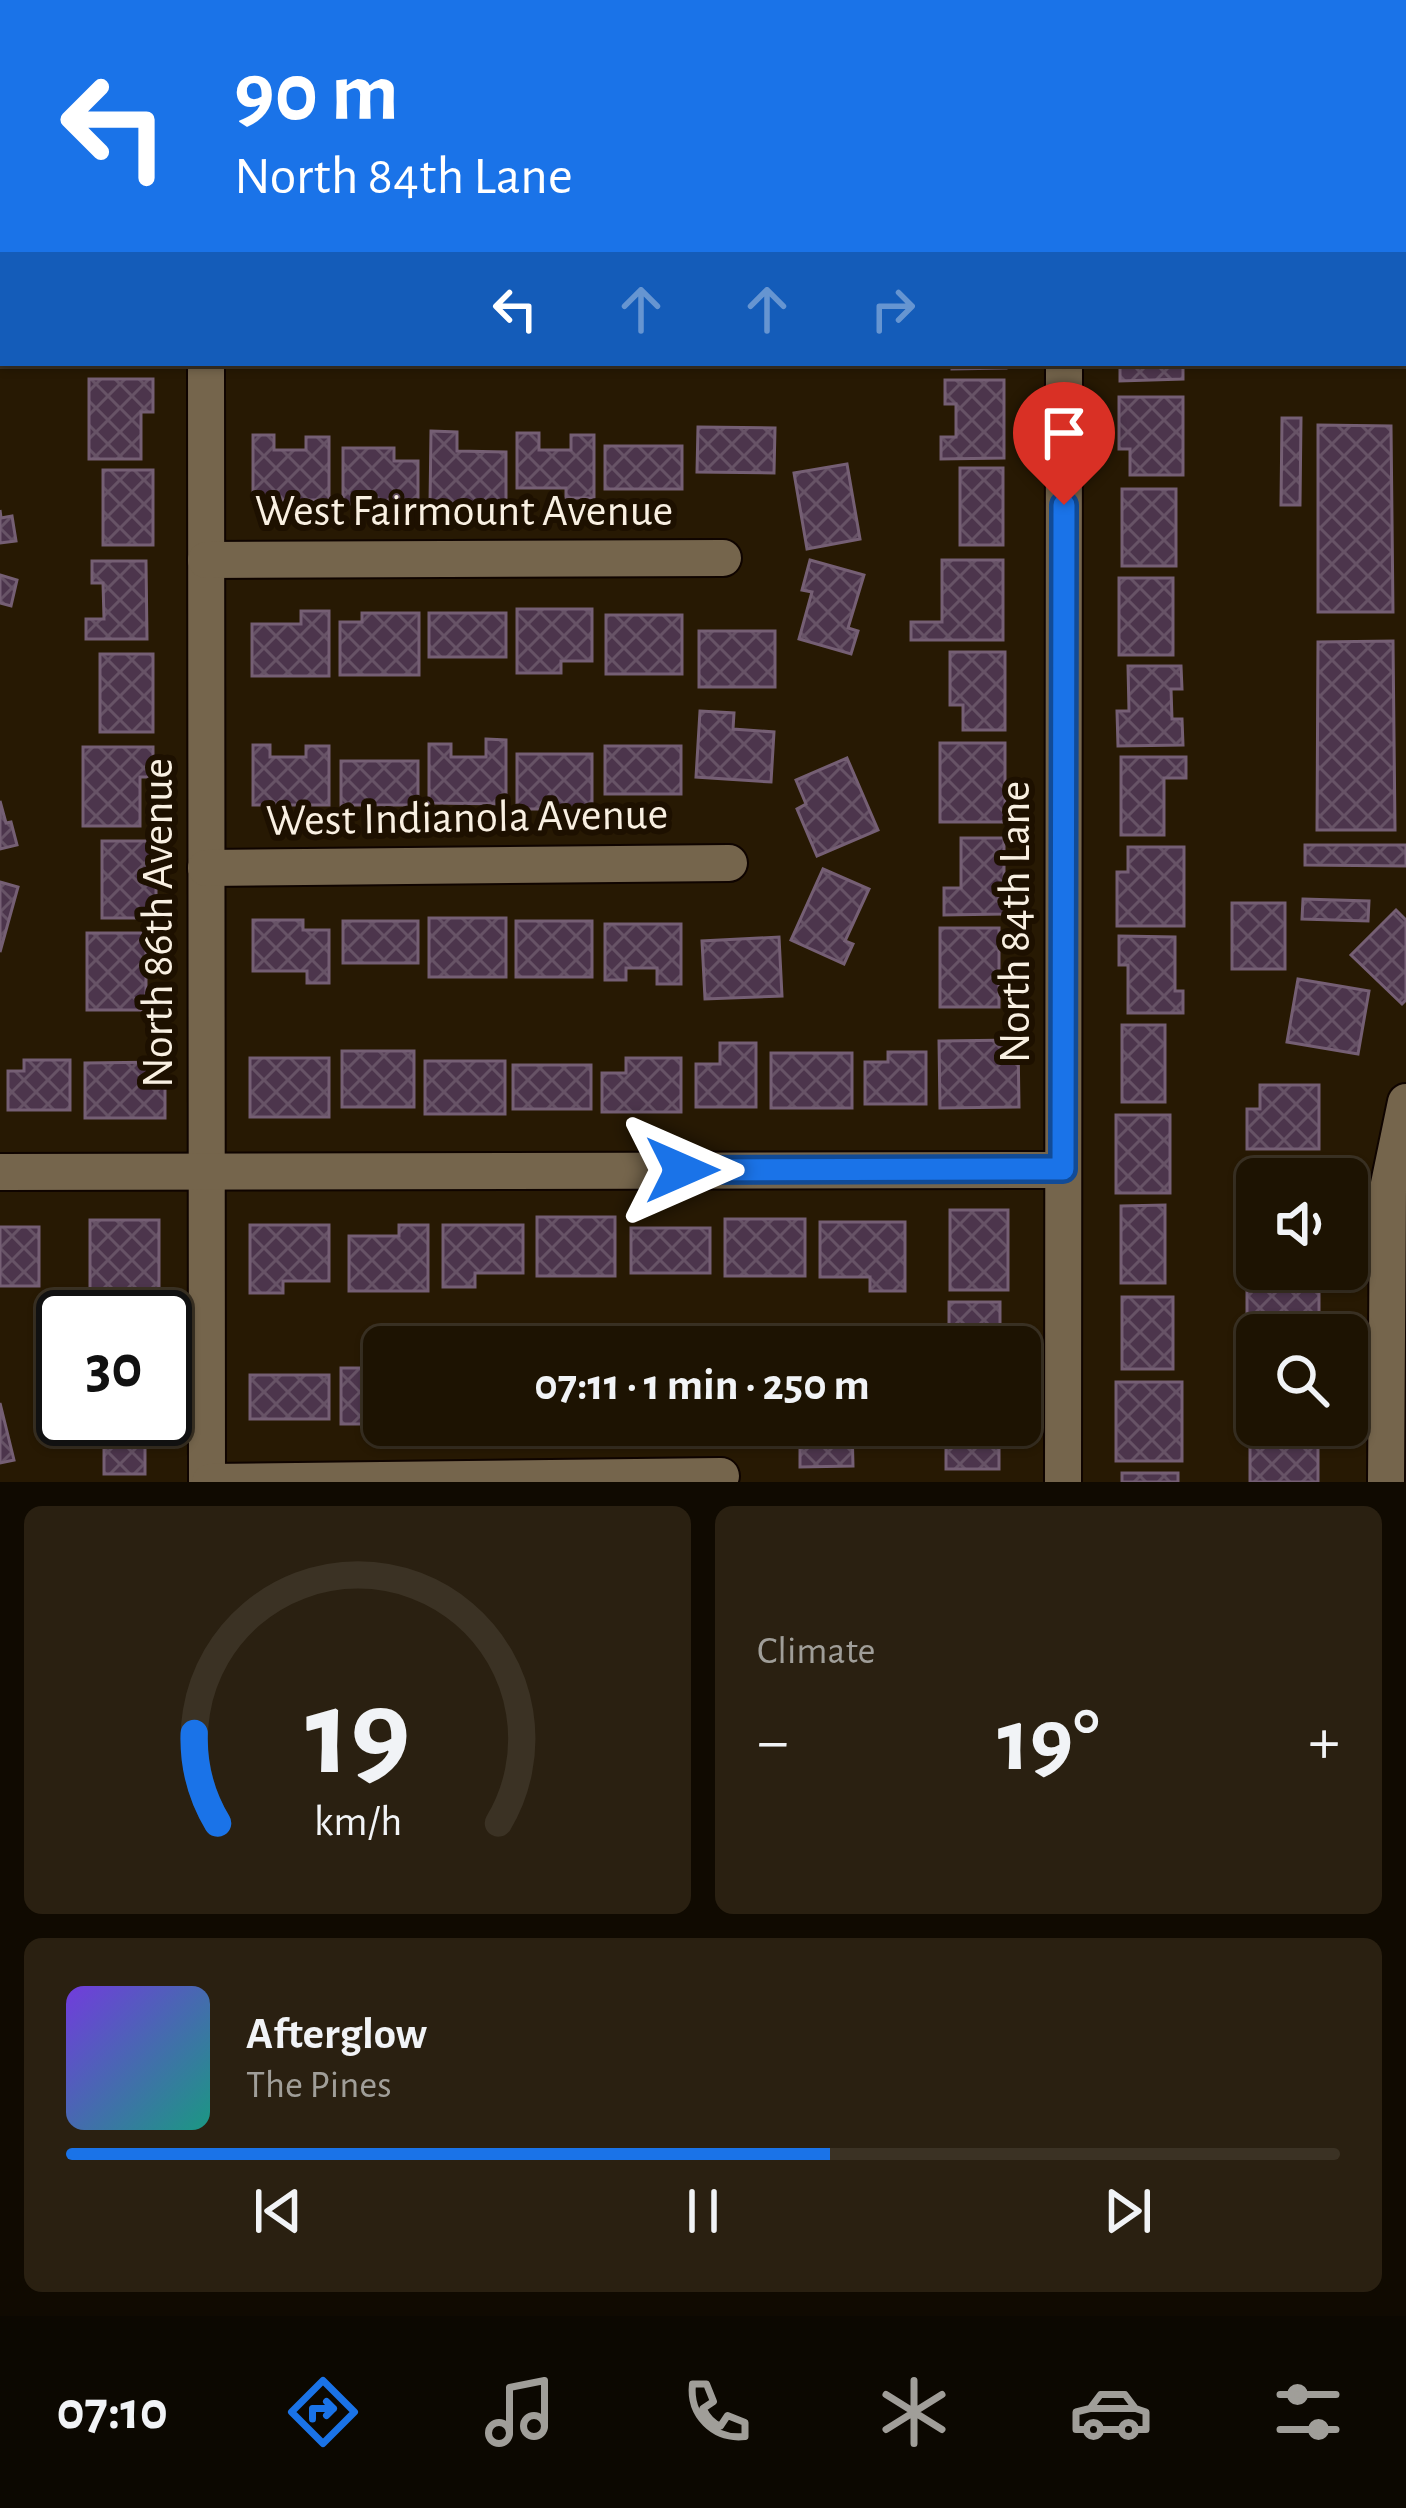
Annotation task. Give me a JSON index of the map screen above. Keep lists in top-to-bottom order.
{
  "streets": {
    "street": [
      "West Fairmount Avenue",
      "West Indianola Avenue",
      "North 84th Lane",
      "North 86th Avenue"
    ]
  },
  "crossings": [
    ["West Fairmount Avenue", "North 86th Avenue"],
    ["West Indianola Avenue", "North 86th Avenue"]
  ],
  "page": {
    "turn": ["90 m", "North 84th Lane"],
    "limit": "30",
    "trip": "07:11 · 1 min · 250 m",
    "tile": "Climate",
    "heat": ["−", "19°", "+"],
    "song": ["Afterglow", "The Pines"],
    "tabs": "07:10",
    "gauge": ["19", "km/h"]
  }
}
